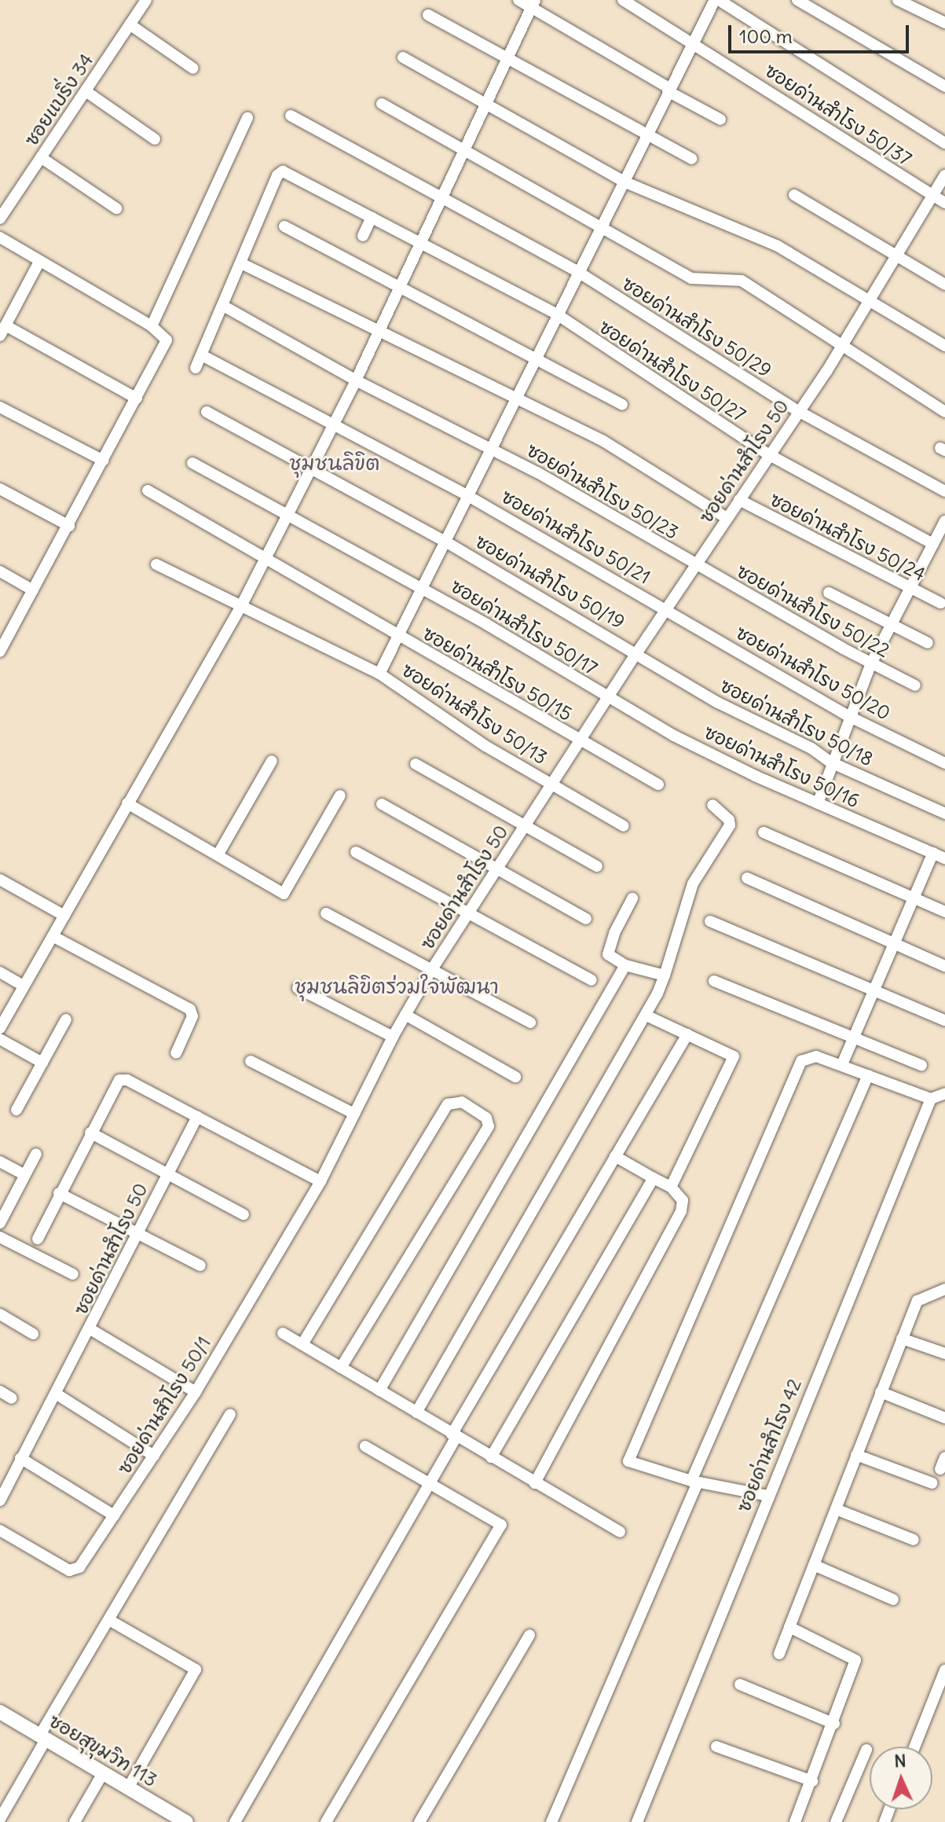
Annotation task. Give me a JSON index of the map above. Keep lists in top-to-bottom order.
{
  "streets": {
    "main road": ["ซอยสุขุมวิท 113"],
    "street": [
      "ซอยแบริ่ง 34",
      "ซอยด่านสำโรง 50/37",
      "ซอยด่านสำโรง 50/29",
      "ซอยด่านสำโรง 50/27",
      "ซอยด่านสำโรง 50",
      "ซอยด่านสำโรง 50/23",
      "ซอยด่านสำโรง 50/21",
      "ซอยด่านสำโรง 50/24",
      "ซอยด่านสำโรง 50/19",
      "ซอยด่านสำโรง 50/22",
      "ซอยด่านสำโรง 50/17",
      "ซอยด่านสำโรง 50/20",
      "ซอยด่านสำโรง 50/15",
      "ซอยด่านสำโรง 50/13",
      "ซอยด่านสำโรง 50/18",
      "ซอยด่านสำโรง 50/16",
      "ซอยด่านสำโรง 50/1",
      "ซอยด่านสำโรง 42"
    ]
  },
  "crossings": [
    ["ซอยด่านสำโรง 50/37", "ซอยด่านสำโรง 50"],
    ["ซอยด่านสำโรง 50/29", "ซอยด่านสำโรง 50"],
    ["ซอยด่านสำโรง 50/27", "ซอยด่านสำโรง 50"],
    ["ซอยด่านสำโรง 50", "ซอยด่านสำโรง 50/23"],
    ["ซอยด่านสำโรง 50", "ซอยด่านสำโรง 50/21"],
    ["ซอยด่านสำโรง 50", "ซอยด่านสำโรง 50/24"],
    ["ซอยด่านสำโรง 50", "ซอยด่านสำโรง 50/19"],
    ["ซอยด่านสำโรง 50", "ซอยด่านสำโรง 50/22"],
    ["ซอยด่านสำโรง 50", "ซอยด่านสำโรง 50/17"],
    ["ซอยด่านสำโรง 50", "ซอยด่านสำโรง 50/20"],
    ["ซอยด่านสำโรง 50", "ซอยด่านสำโรง 50/15"],
    ["ซอยด่านสำโรง 50", "ซอยด่านสำโรง 50/13"],
    ["ซอยด่านสำโรง 50", "ซอยด่านสำโรง 50/18"],
    ["ซอยด่านสำโรง 50", "ซอยด่านสำโรง 50/16"],
    ["ซอยด่านสำโรง 50", "ซอยด่านสำโรง 50/1"],
    ["ซอยด่านสำโรง 50/23", "ซอยด่านสำโรง 50/22"],
    ["ซอยด่านสำโรง 50/21", "ซอยด่านสำโรง 50/20"],
    ["ซอยด่านสำโรง 50/19", "ซอยด่านสำโรง 50/18"],
    ["ซอยด่านสำโรง 50/17", "ซอยด่านสำโรง 50/16"]
  ],
  "districts": ["ชุมชนลิขิต", "ชุมชนลิขิตร่วมใจพัฒนา"],
  "scale_bar": "100 m",
  "north": "top"
}
